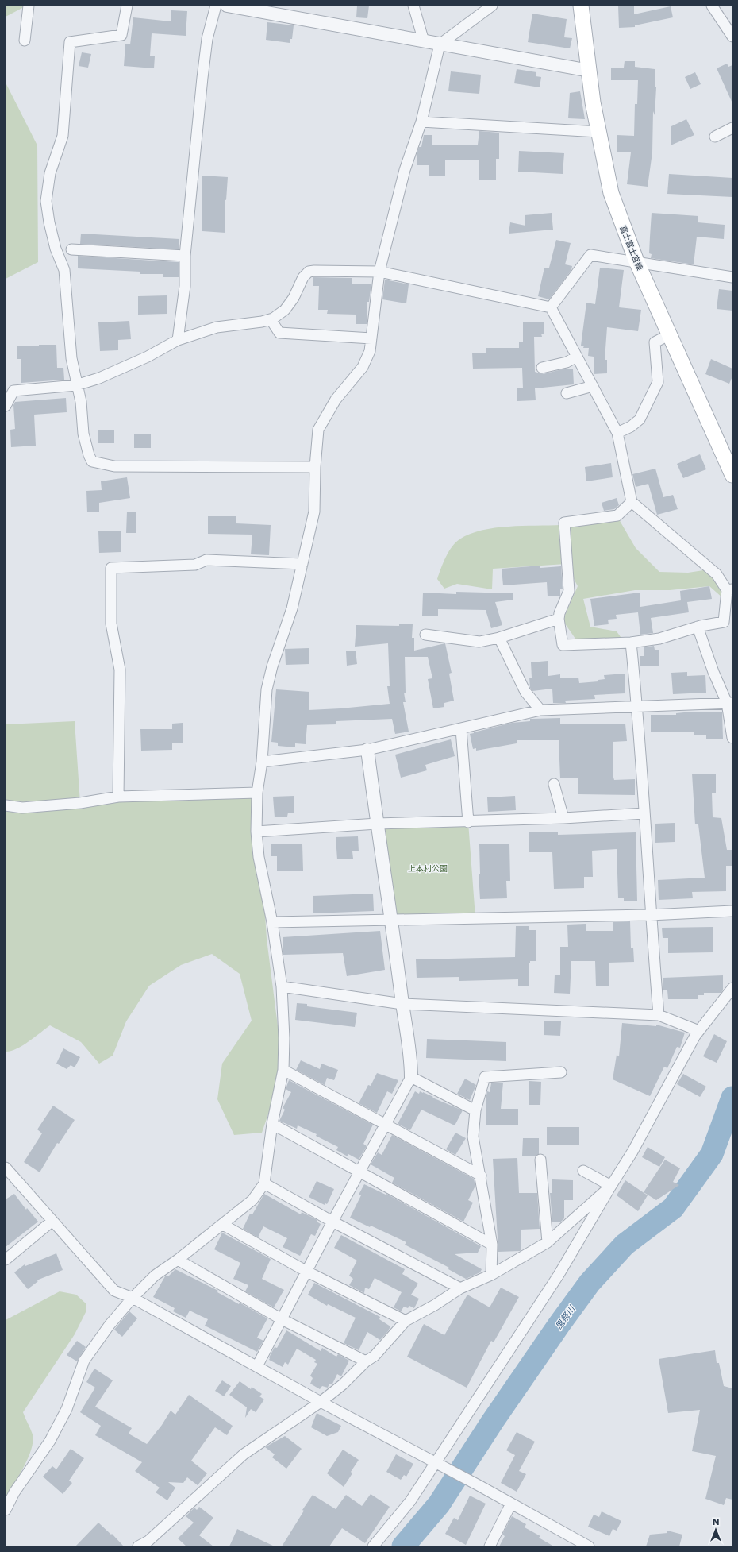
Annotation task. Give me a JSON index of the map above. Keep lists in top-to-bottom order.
{
  "streets": {
    "main road": ["富士富士宮線"]
  },
  "water": ["風祭川"],
  "parks": ["上本村公園"],
  "north": "top"
}
